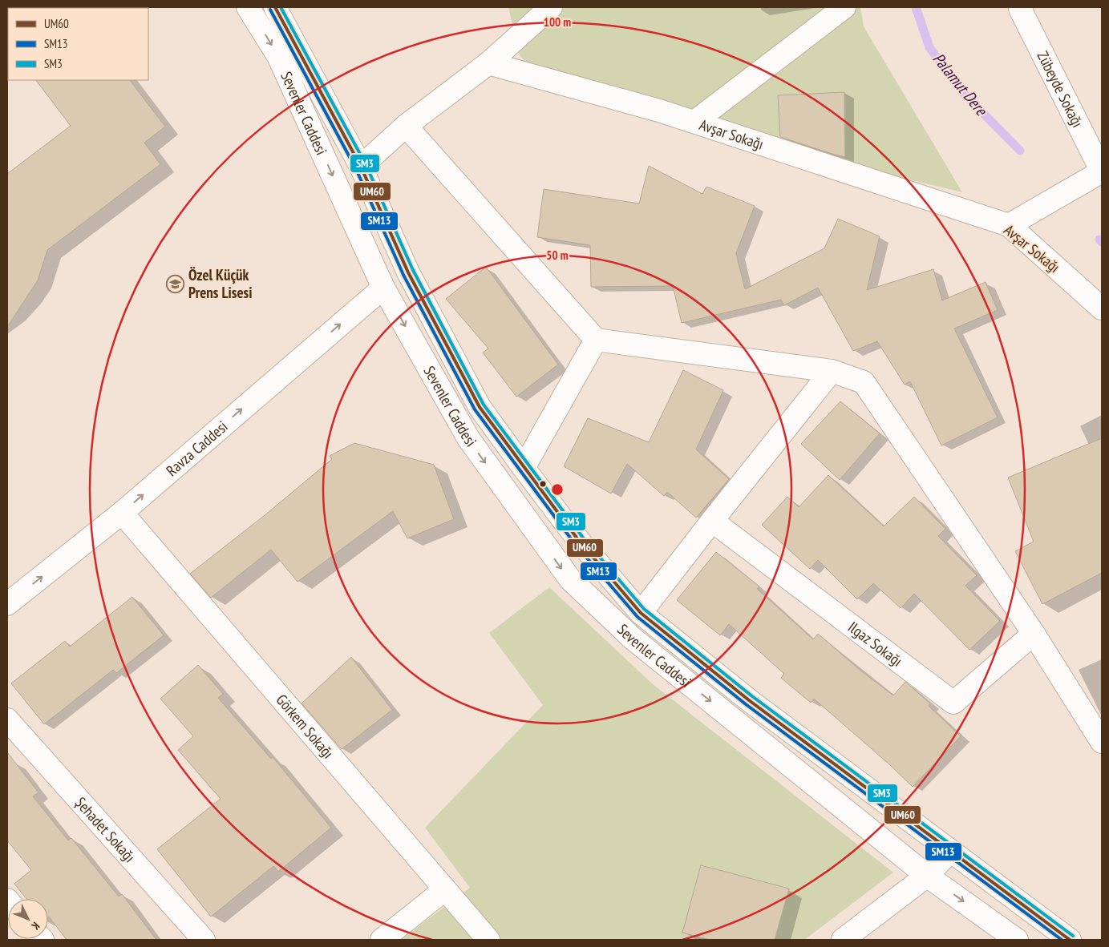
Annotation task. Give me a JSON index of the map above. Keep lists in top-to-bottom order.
{
  "streets": {
    "street": [
      "Zübeyde Sokağı",
      "Sevenler Caddesi",
      "Avşar Sokağı",
      "Ravza Caddesi",
      "Ilgaz Sokağı",
      "Görkem Sokağı",
      "Şehadet Sokağı"
    ]
  },
  "crossings": [
    ["Sevenler Caddesi", "Ravza Caddesi"],
    ["Ravza Caddesi", "Görkem Sokağı"]
  ],
  "one_way": ["Ravza Caddesi"],
  "water": ["Palamut Dere"],
  "places": {
    "school or university": ["Özel Küçük Prens Lisesi"]
  },
  "lines": ["transit line UM60", "transit line SM3", "transit line SM13"],
  "legend": ["UM60", "SM13", "SM3"],
  "north": "bottom right",
  "rings": ["100 m", "50 m"]
}
